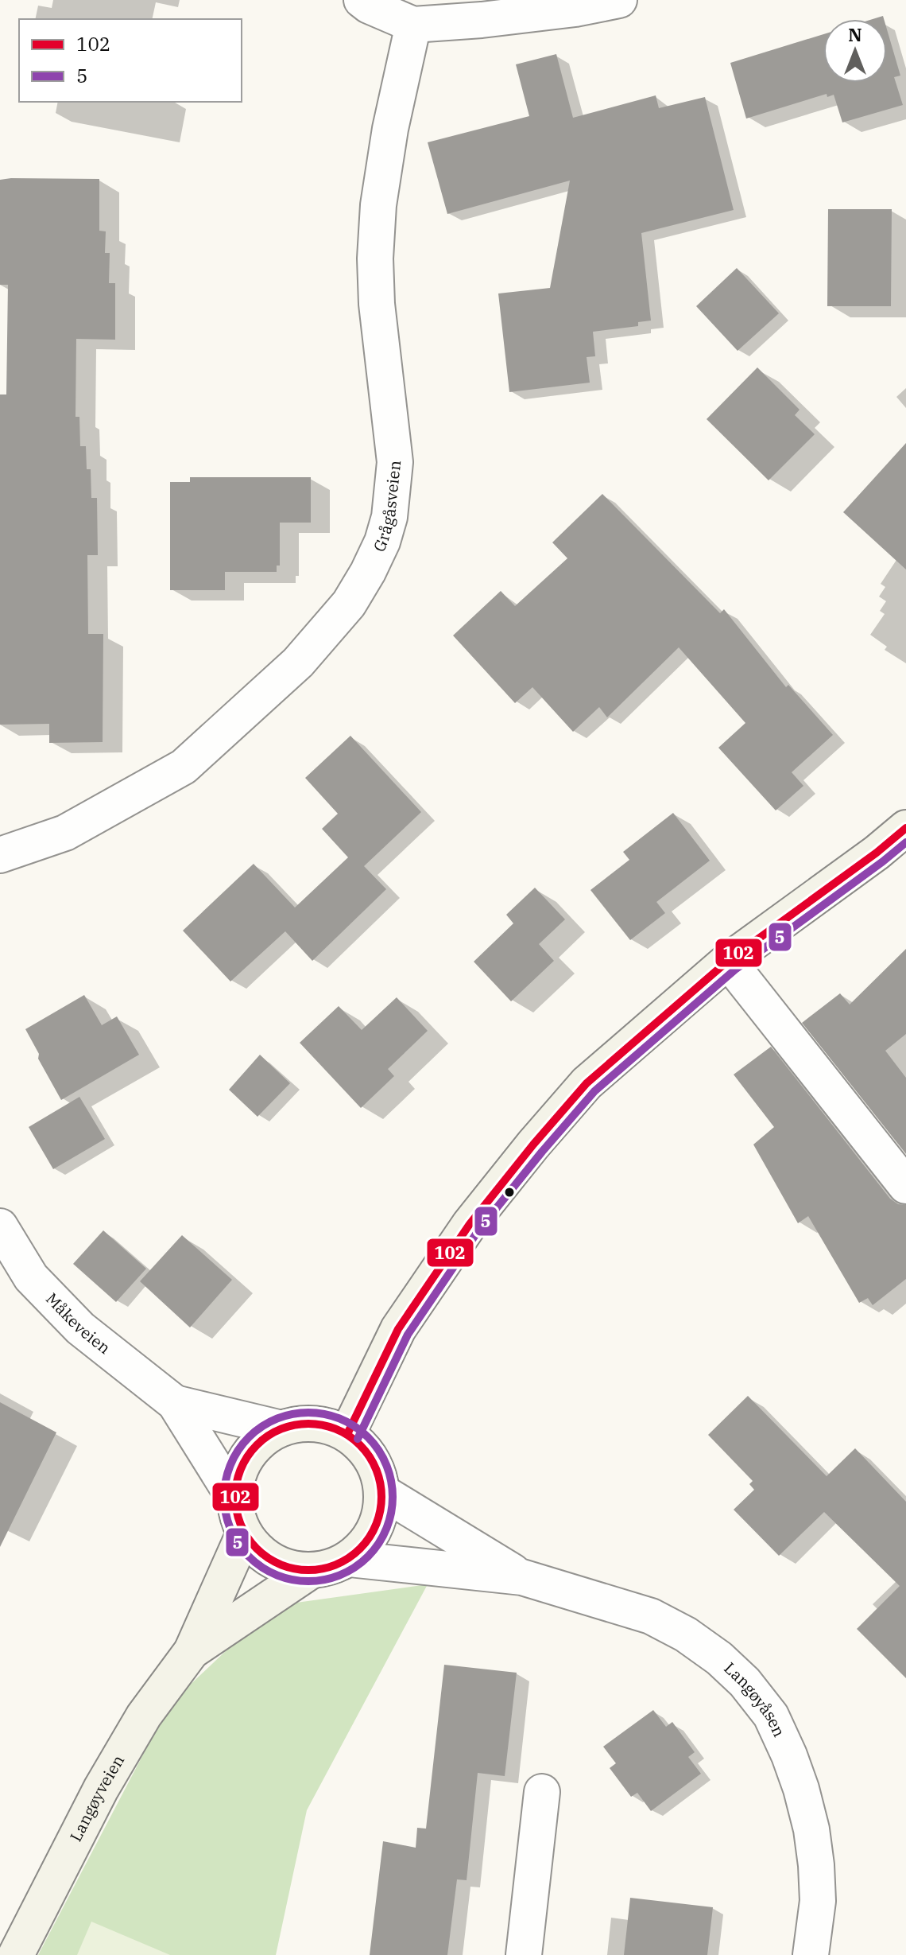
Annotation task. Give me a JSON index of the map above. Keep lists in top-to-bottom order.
{
  "streets": {
    "main road": ["Langøyveien"],
    "street": ["Grågåsveien", "Måkeveien", "Langøyåsen"]
  },
  "crossings": [
    ["Måkeveien", "Langøyåsen"],
    ["Måkeveien", "Langøyveien"],
    ["Langøyåsen", "Langøyveien"]
  ],
  "lines": ["transit line 102", "transit line 5"],
  "legend": ["102", "5"],
  "north": "top"
}
